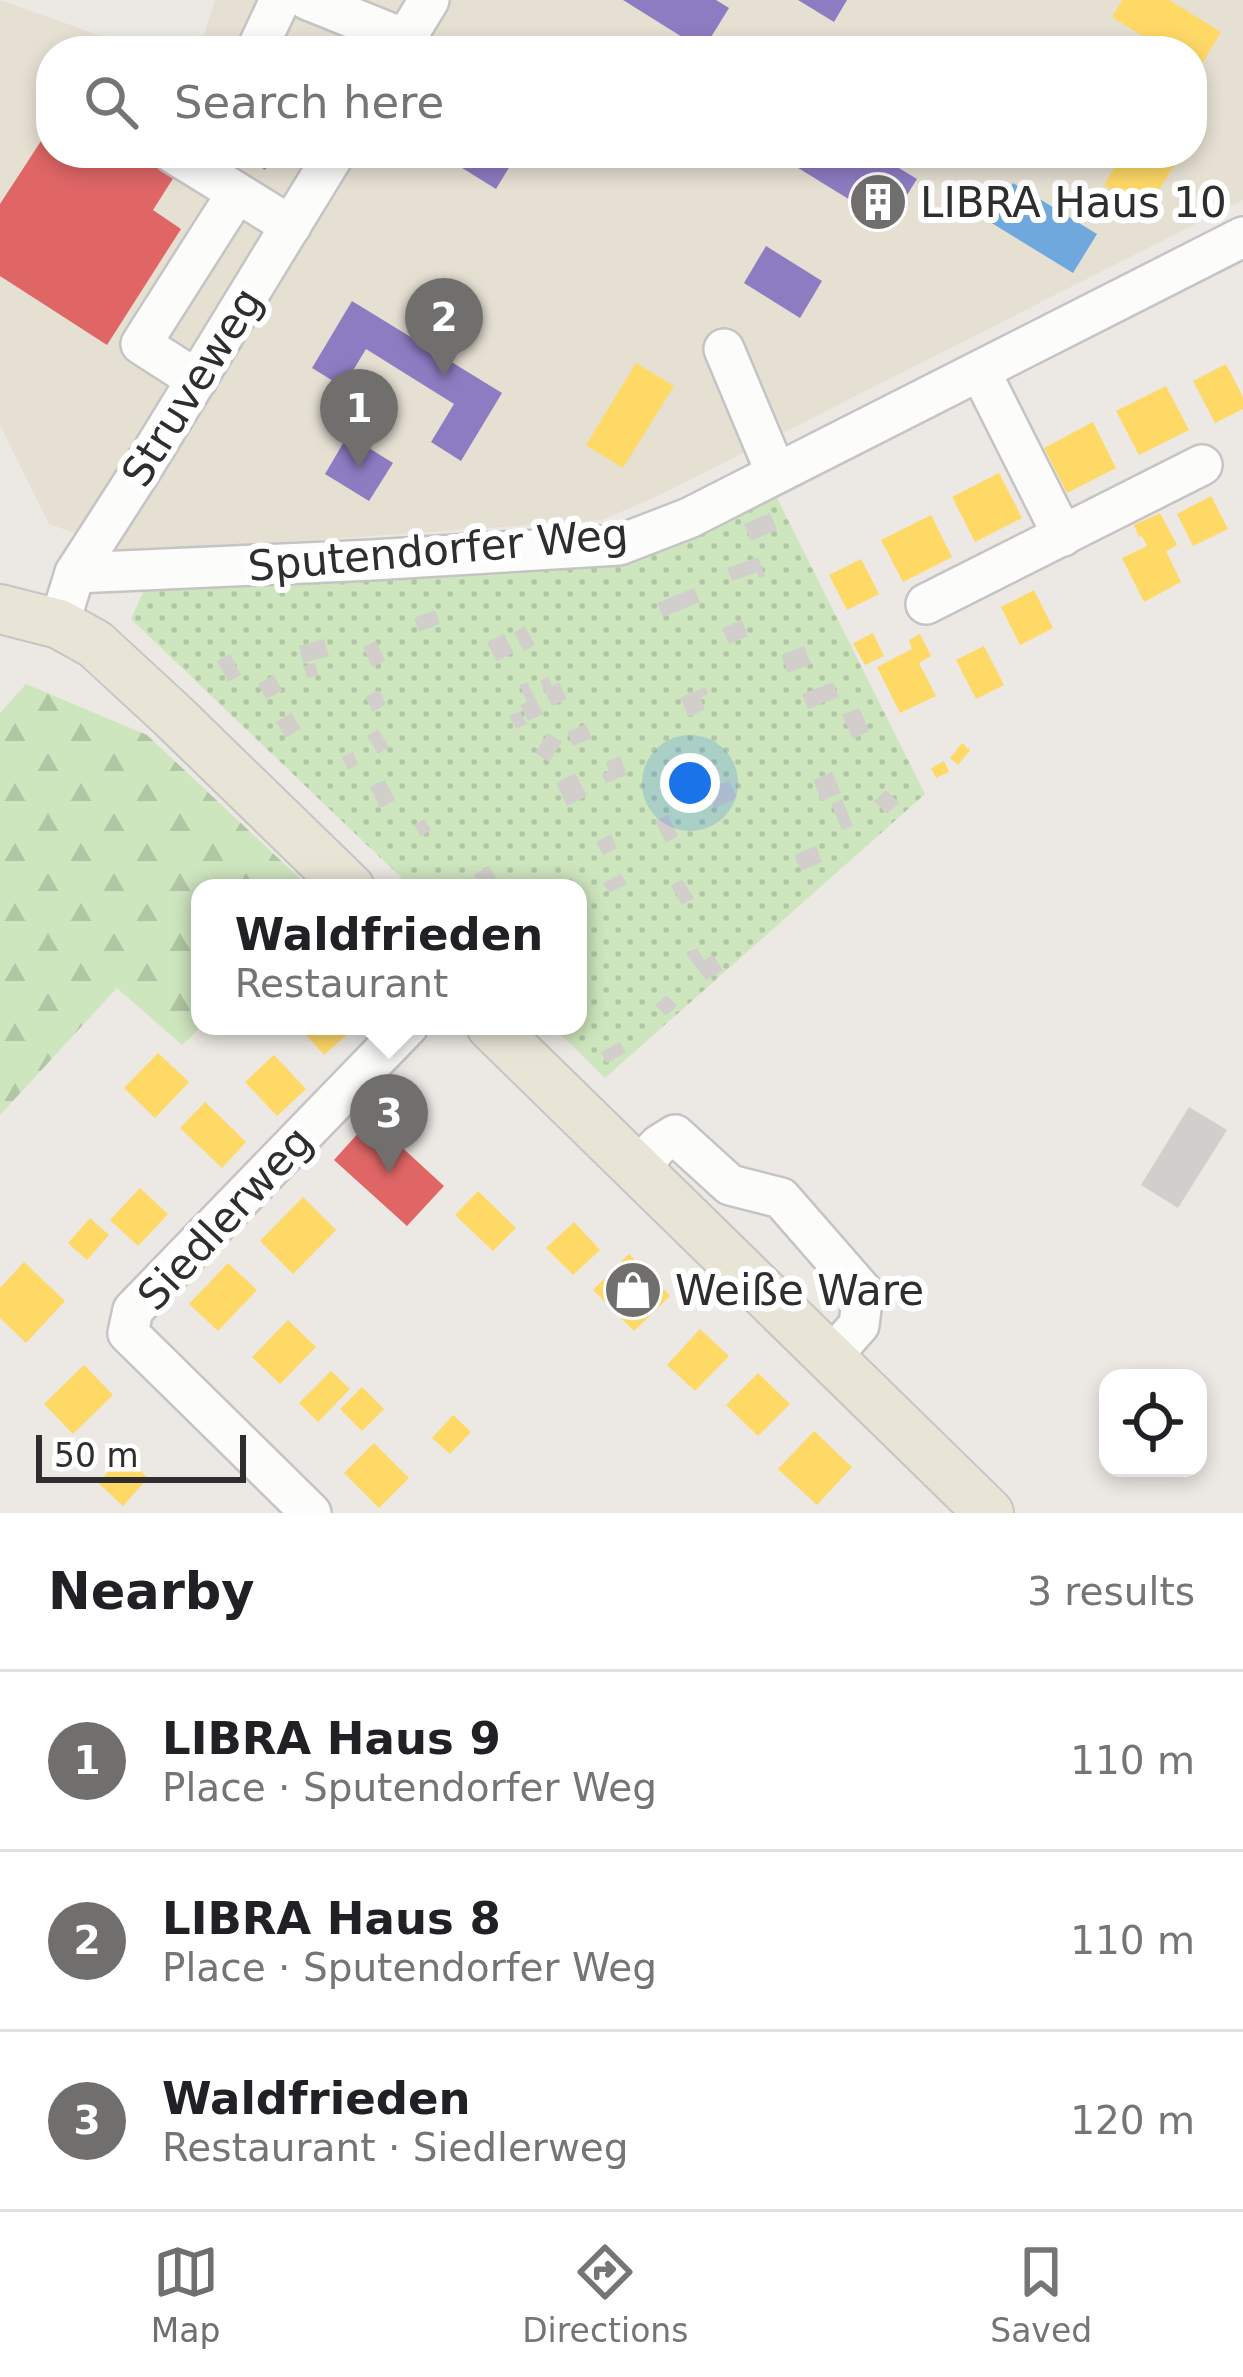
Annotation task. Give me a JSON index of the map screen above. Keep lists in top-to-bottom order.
{
  "streets": {
    "street": ["Struveweg", "Sputendorfer Weg", "Siedlerweg"]
  },
  "crossings": [
    ["Struveweg", "Sputendorfer Weg"]
  ],
  "places": {
    "building": ["LIBRA Haus 10"],
    "shop": ["Weiße Ware"]
  },
  "scale_bar": "50 m",
  "page": {
    "search": "Search here",
    "pins": ["2", "1", "3"],
    "popup": ["Waldfrieden", "Restaurant"],
    "scale": "50 m",
    "heading": ["Nearby", "3 results"],
    "list": [
      {
        "mark": "1",
        "name": "LIBRA Haus 9",
        "note": "Place · Sputendorfer Weg",
        "value": "110 m"
      },
      {
        "mark": "2",
        "name": "LIBRA Haus 8",
        "note": "Place · Sputendorfer Weg",
        "value": "110 m"
      },
      {
        "mark": "3",
        "name": "Waldfrieden",
        "note": "Restaurant · Siedlerweg",
        "value": "120 m"
      }
    ],
    "nav": ["Map", "Directions", "Saved"]
  }
}
